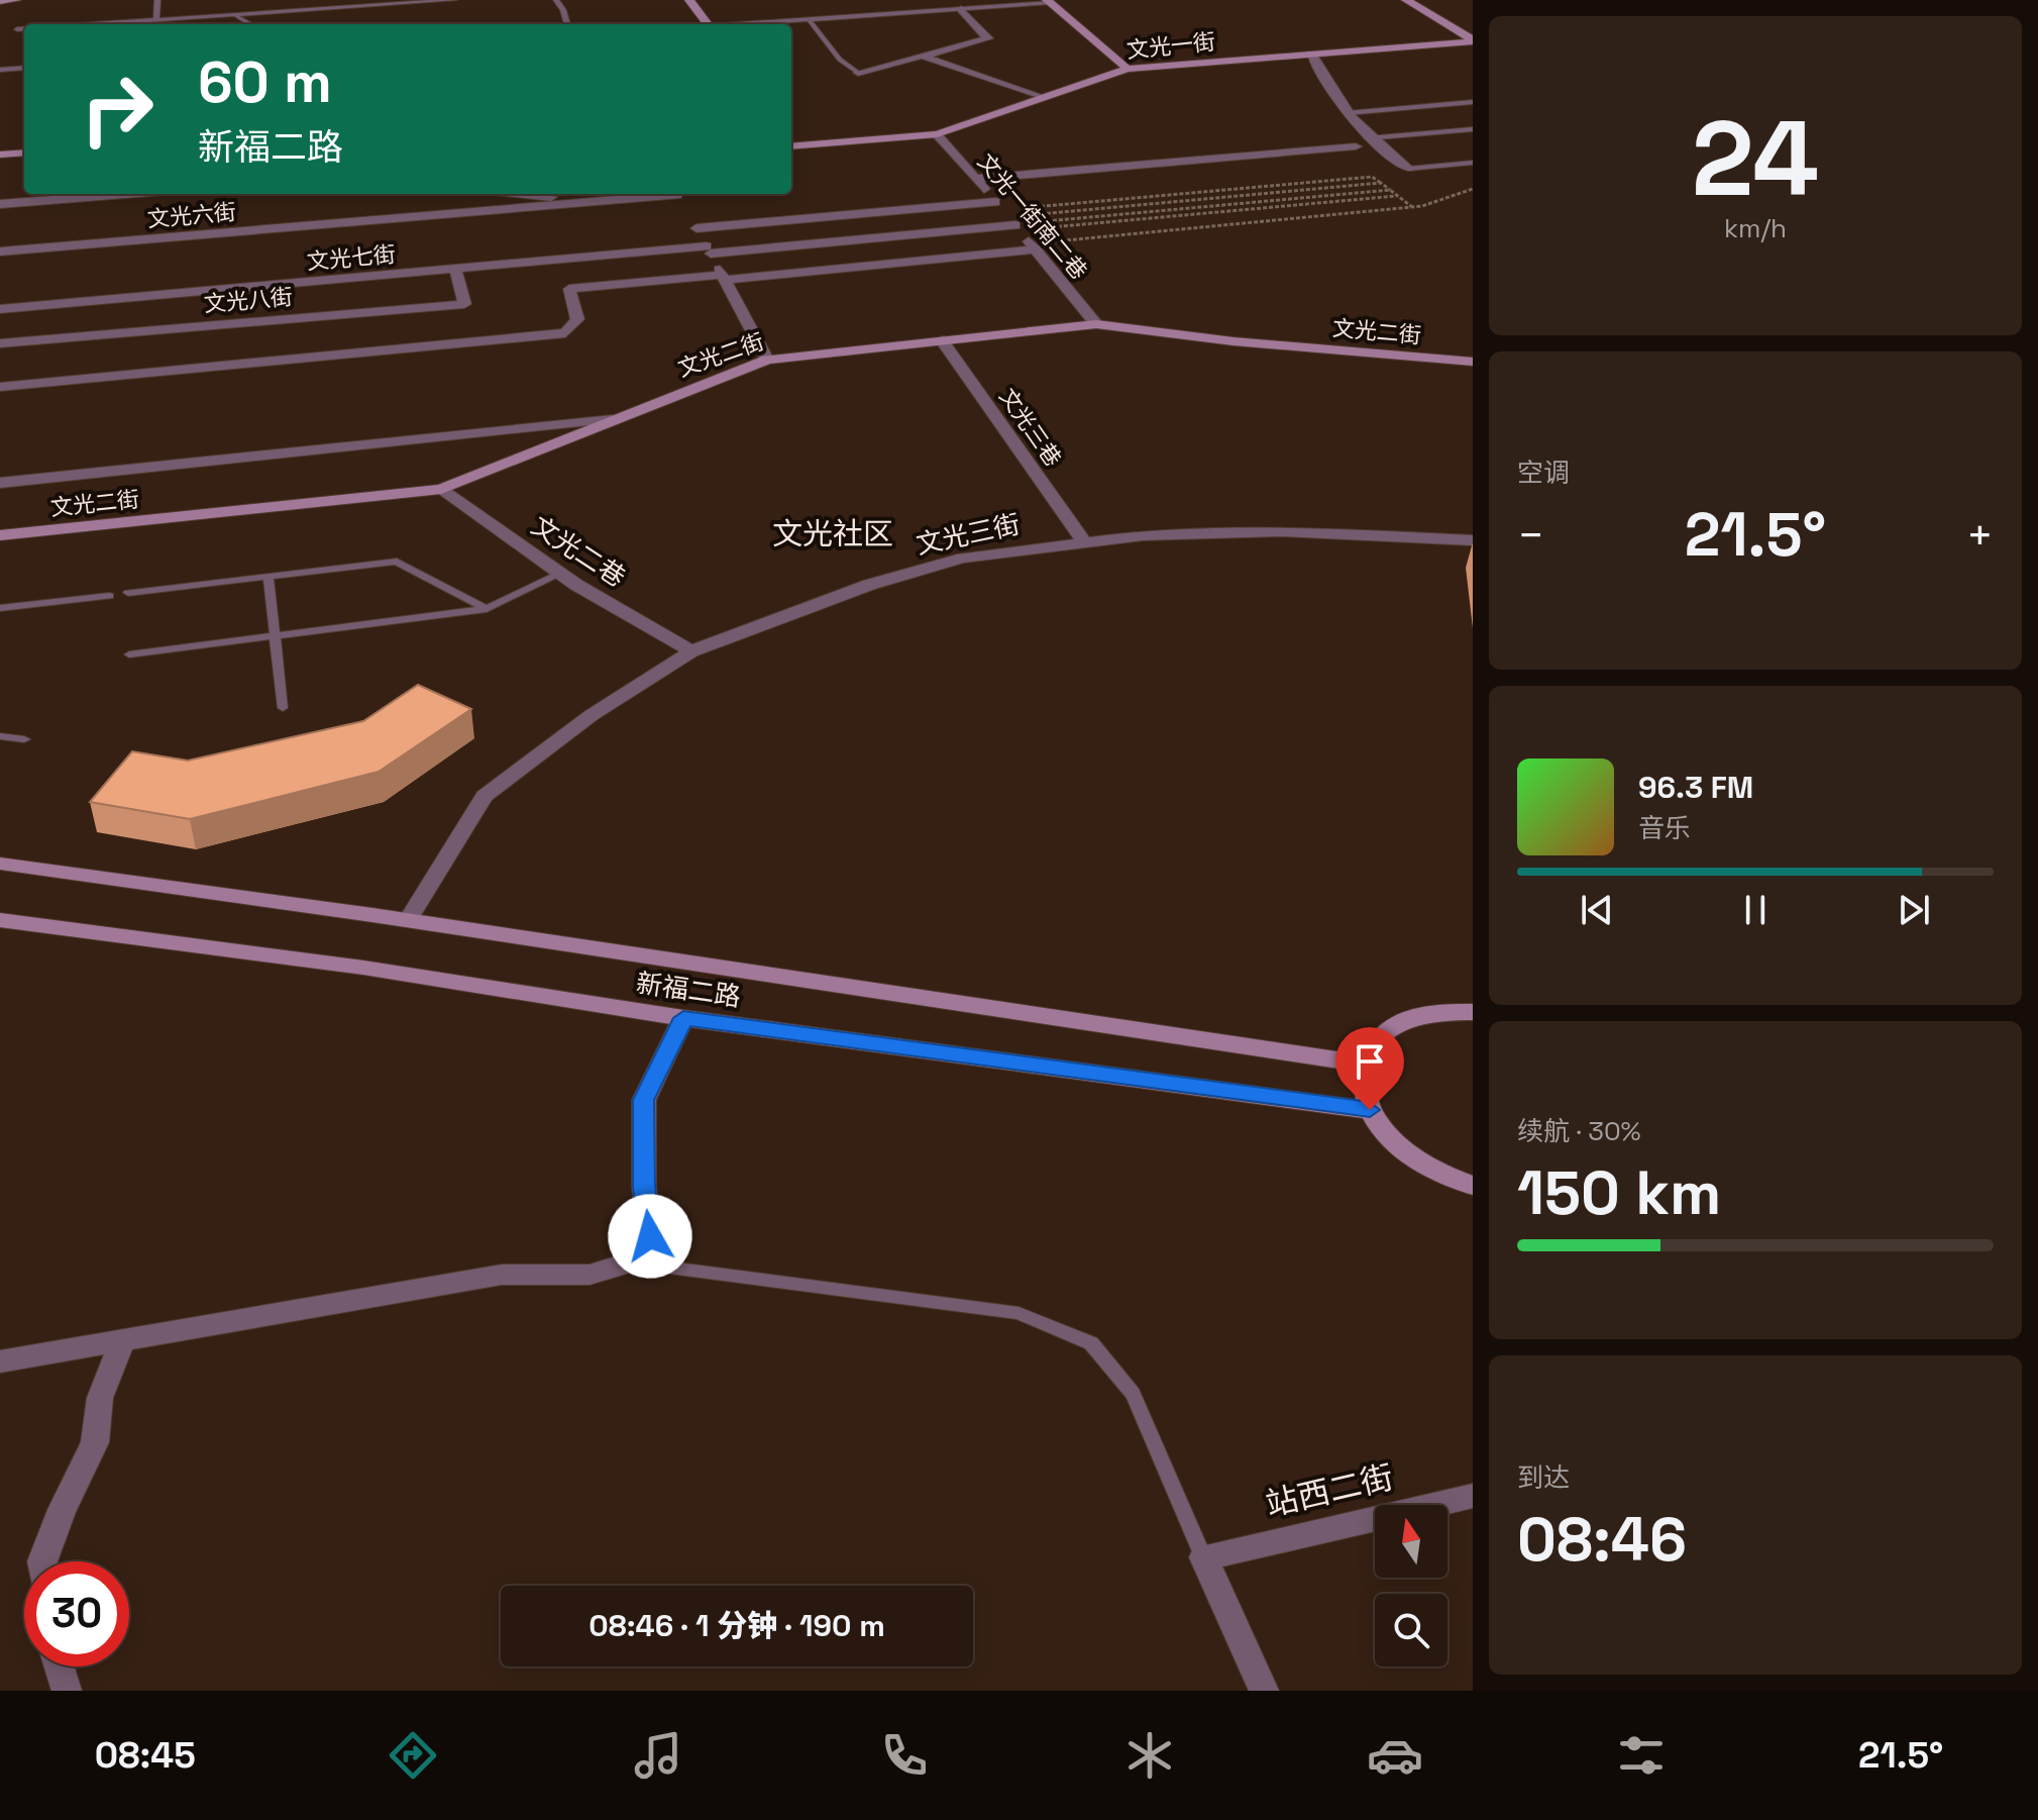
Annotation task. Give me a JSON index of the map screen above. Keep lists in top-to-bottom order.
{
  "streets": {
    "street": [
      "文光一街",
      "文光六街",
      "文光一街南二巷",
      "文光七街",
      "文光八街",
      "文光二街",
      "文光三巷",
      "文光三街",
      "文光二巷",
      "新福二路",
      "站西二街"
    ]
  },
  "crossings": [
    ["文光一街", "文光一街南二巷"],
    ["文光六街", "文光一街南二巷"],
    ["文光六街", "文光七街"],
    ["文光一街南二巷", "文光七街"],
    ["文光一街南二巷", "文光二街"],
    ["文光七街", "文光八街"],
    ["文光二街", "文光三巷"],
    ["文光二街", "文光二巷"],
    ["文光三巷", "文光三街"],
    ["文光三街", "文光二巷"],
    ["文光三街", "新福二路"]
  ],
  "districts": ["文光社区"],
  "north": "top",
  "page": {
    "tile": [
      ["24", "km/h"],
      "空调",
      ["续航 · 30%", "150 km"],
      ["到达", "08:46"]
    ],
    "turn": ["60 m", "新福二路"],
    "heat": ["−", "21.5°", "+"],
    "song": ["96.3 FM", "音乐"],
    "limit": "30",
    "trip": "08:46 · 1 分钟 · 190 m",
    "tabs": ["08:45", "21.5°"]
  }
}
